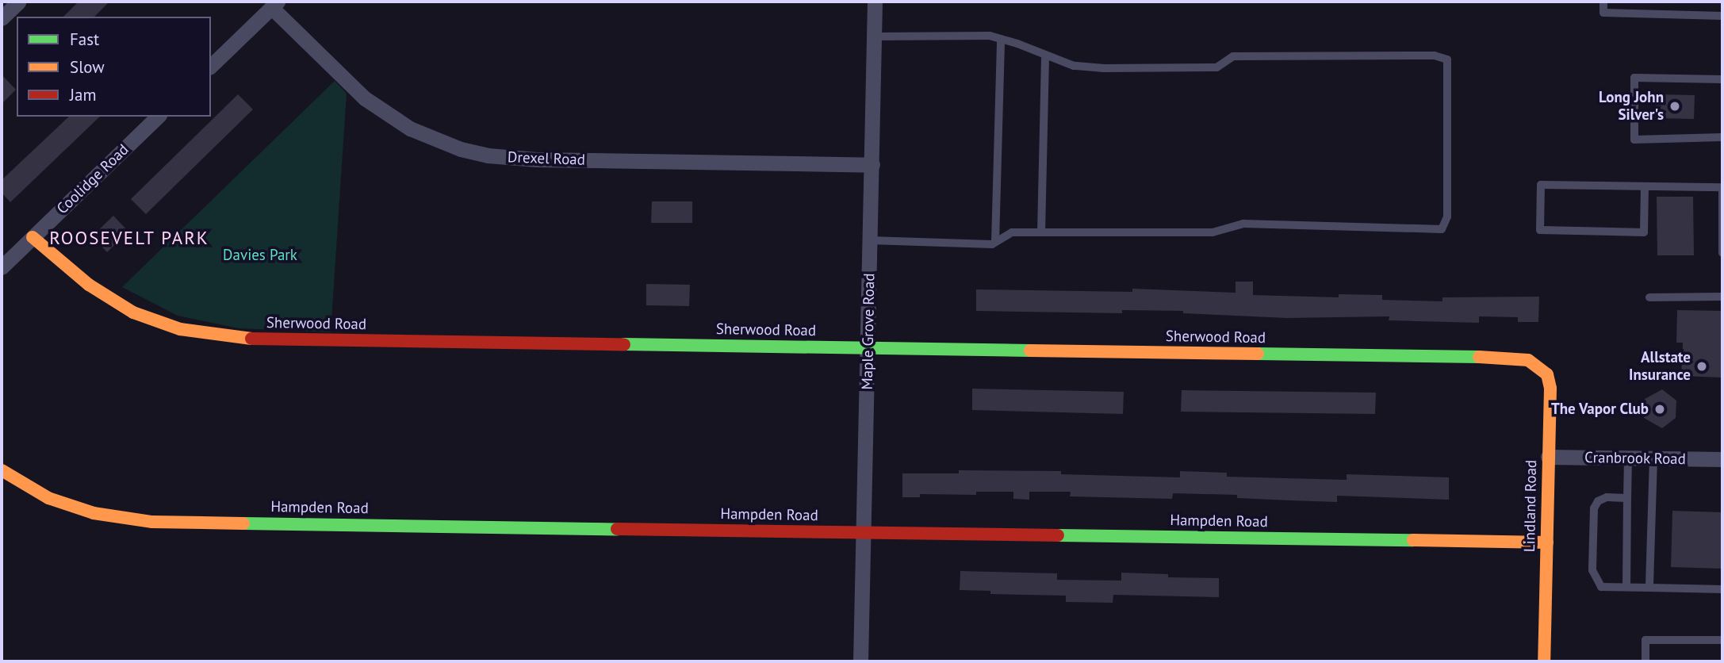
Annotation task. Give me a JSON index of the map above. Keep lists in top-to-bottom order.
{
  "streets": {
    "street": [
      "Drexel Road",
      "Coolidge Road",
      "Sherwood Road",
      "Maple Grove Road",
      "Cranbrook Road",
      "Lindland Road",
      "Hampden Road"
    ]
  },
  "crossings": [
    ["Drexel Road", "Maple Grove Road"],
    ["Coolidge Road", "Sherwood Road"],
    ["Sherwood Road", "Maple Grove Road"],
    ["Sherwood Road", "Lindland Road"],
    ["Maple Grove Road", "Hampden Road"],
    ["Cranbrook Road", "Lindland Road"],
    ["Lindland Road", "Hampden Road"]
  ],
  "districts": ["ROOSEVELT PARK"],
  "parks": ["Davies Park"],
  "places": ["Long John Silver's", "Allstate Insurance", "The Vapor Club"],
  "legend": ["Fast", "Slow", "Jam"]
}
